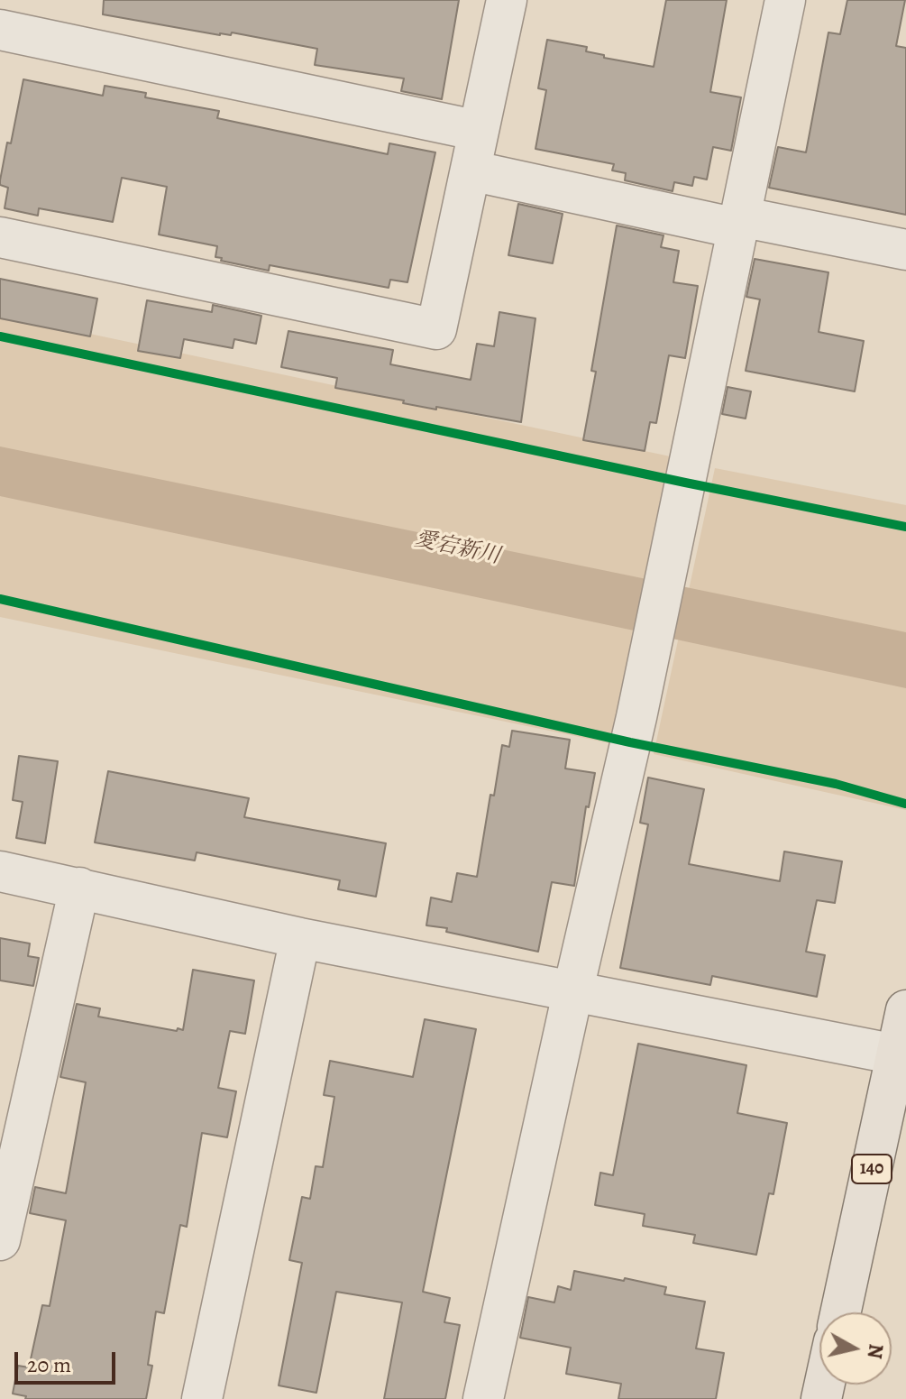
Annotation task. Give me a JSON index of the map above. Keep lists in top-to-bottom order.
{
  "streets": {
    "main road": ["140"]
  },
  "water": ["愛宕新川"],
  "scale_bar": "20 m",
  "north": "right"
}
